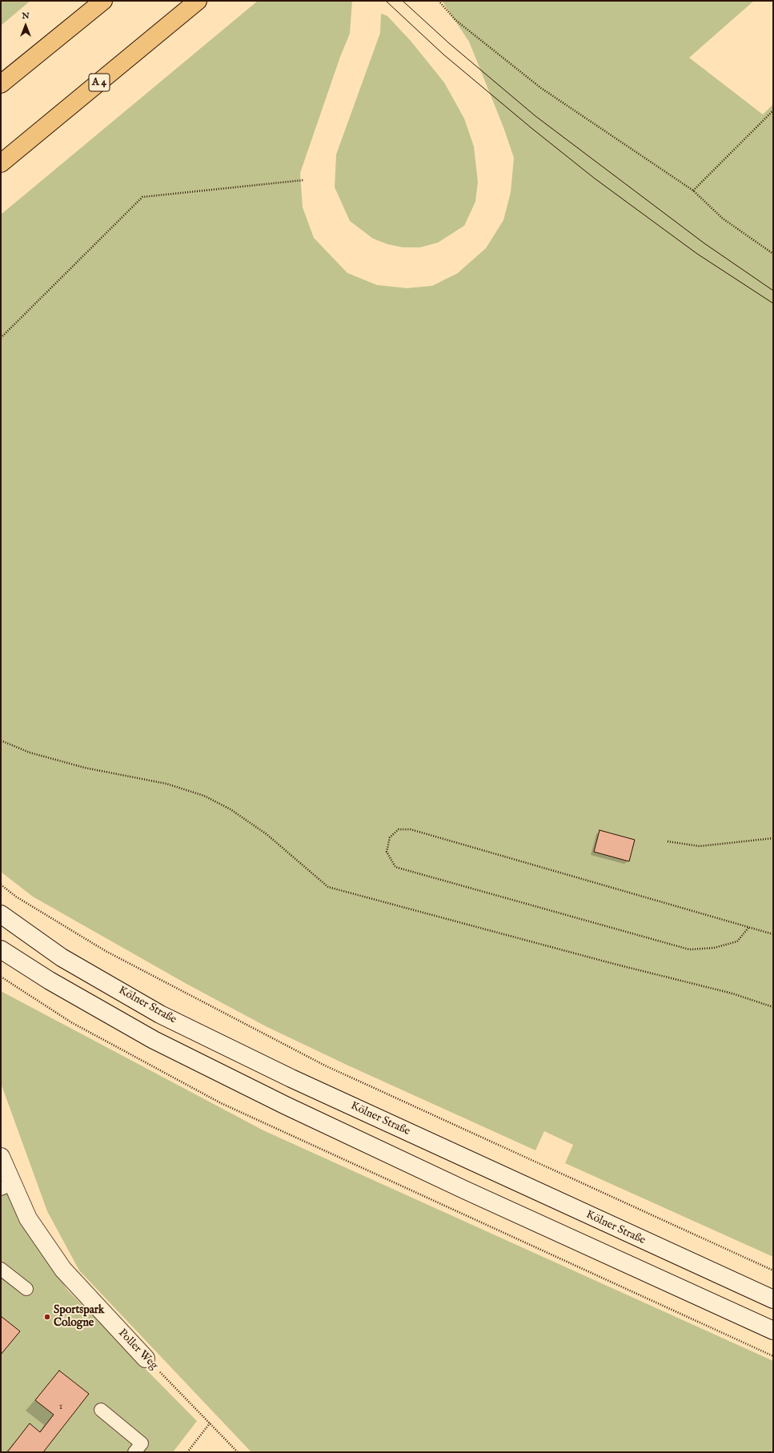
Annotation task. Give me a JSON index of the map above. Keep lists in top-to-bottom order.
{
  "streets": {
    "highway": ["A 4"],
    "main road": ["Kölner Straße", "Poller Weg"]
  },
  "places": ["Sportspark Cologne"],
  "house_numbers": ["1"],
  "north": "top"
}
